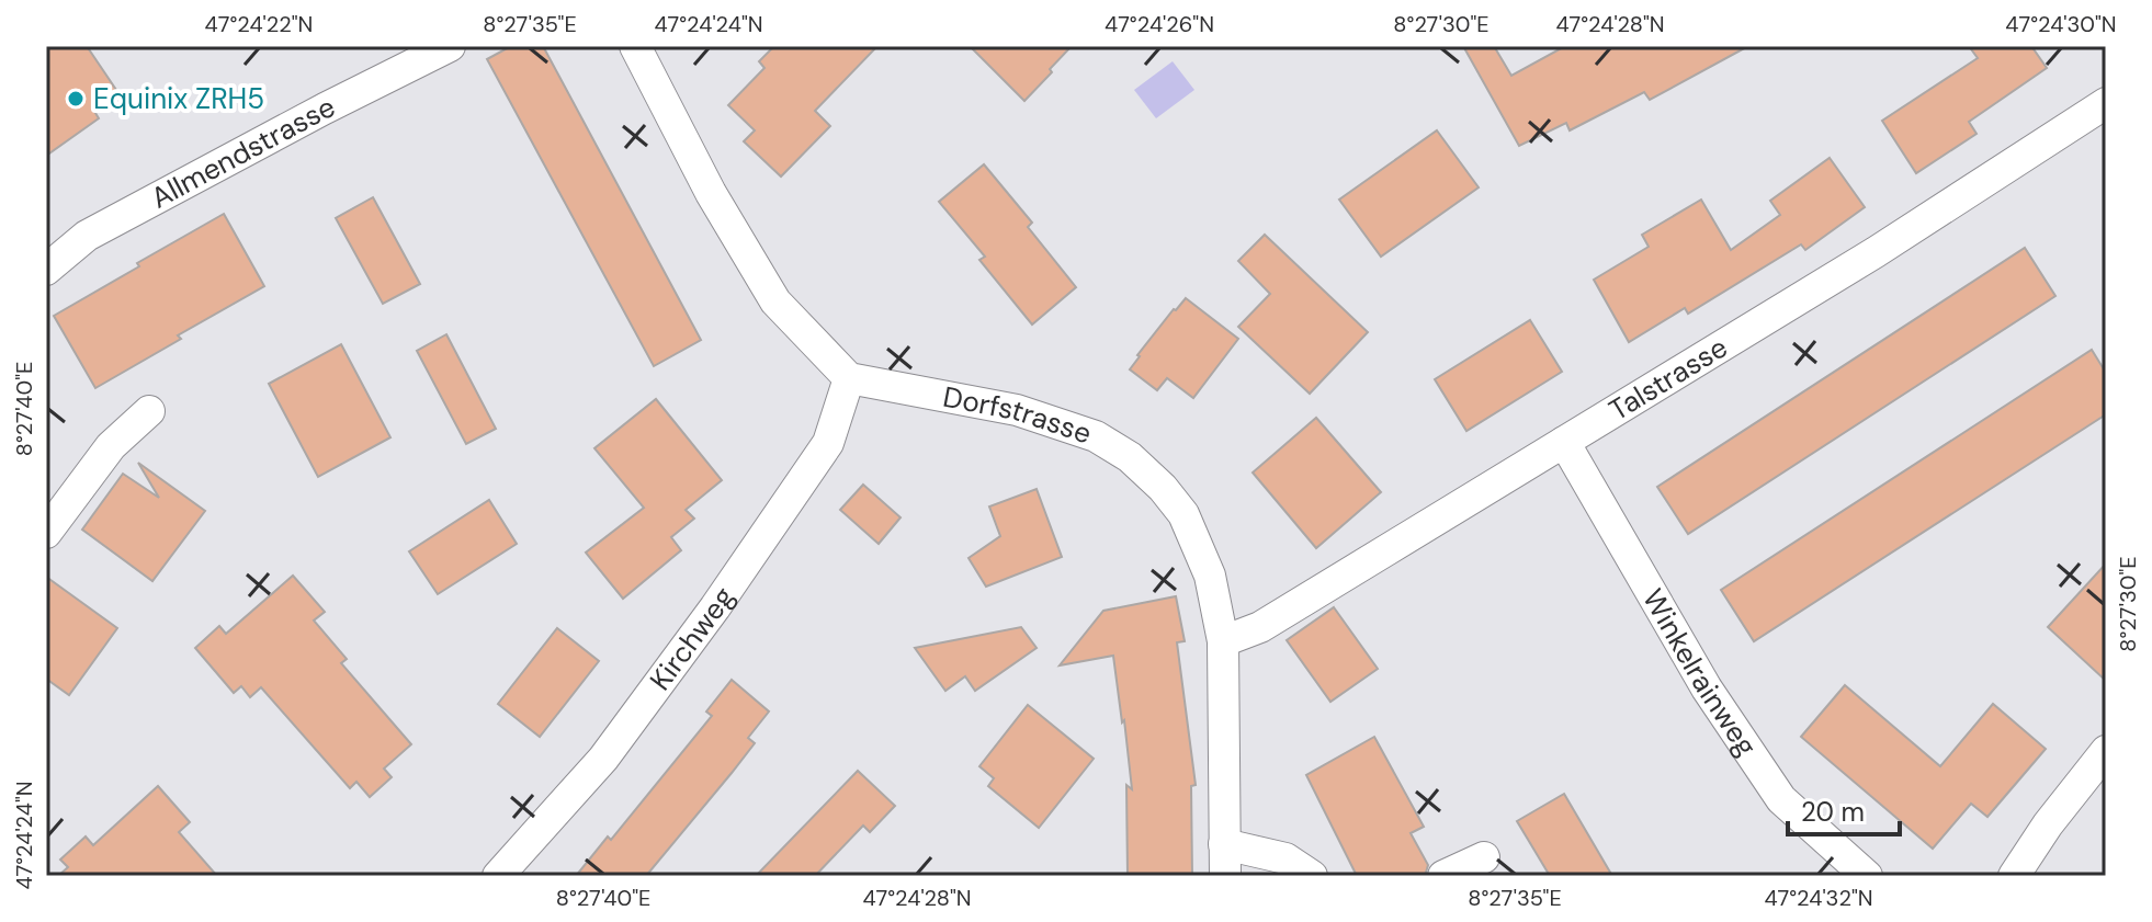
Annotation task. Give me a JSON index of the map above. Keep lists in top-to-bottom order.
{
  "streets": {
    "street": [
      "Allmendstrasse",
      "Talstrasse",
      "Dorfstrasse",
      "Kirchweg",
      "Winkelrainweg"
    ]
  },
  "crossings": [
    ["Talstrasse", "Dorfstrasse"],
    ["Talstrasse", "Winkelrainweg"],
    ["Dorfstrasse", "Kirchweg"]
  ],
  "places": ["Equinix ZRH5"],
  "scale_bar": "20 m",
  "coordinates": [
    "47°24'22\"N",
    "8°27'35\"E",
    "47°24'24\"N",
    "47°24'26\"N",
    "8°27'30\"E",
    "47°24'28\"N",
    "47°24'30\"N",
    "8°27'40\"E",
    "47°24'32\"N"
  ]
}
